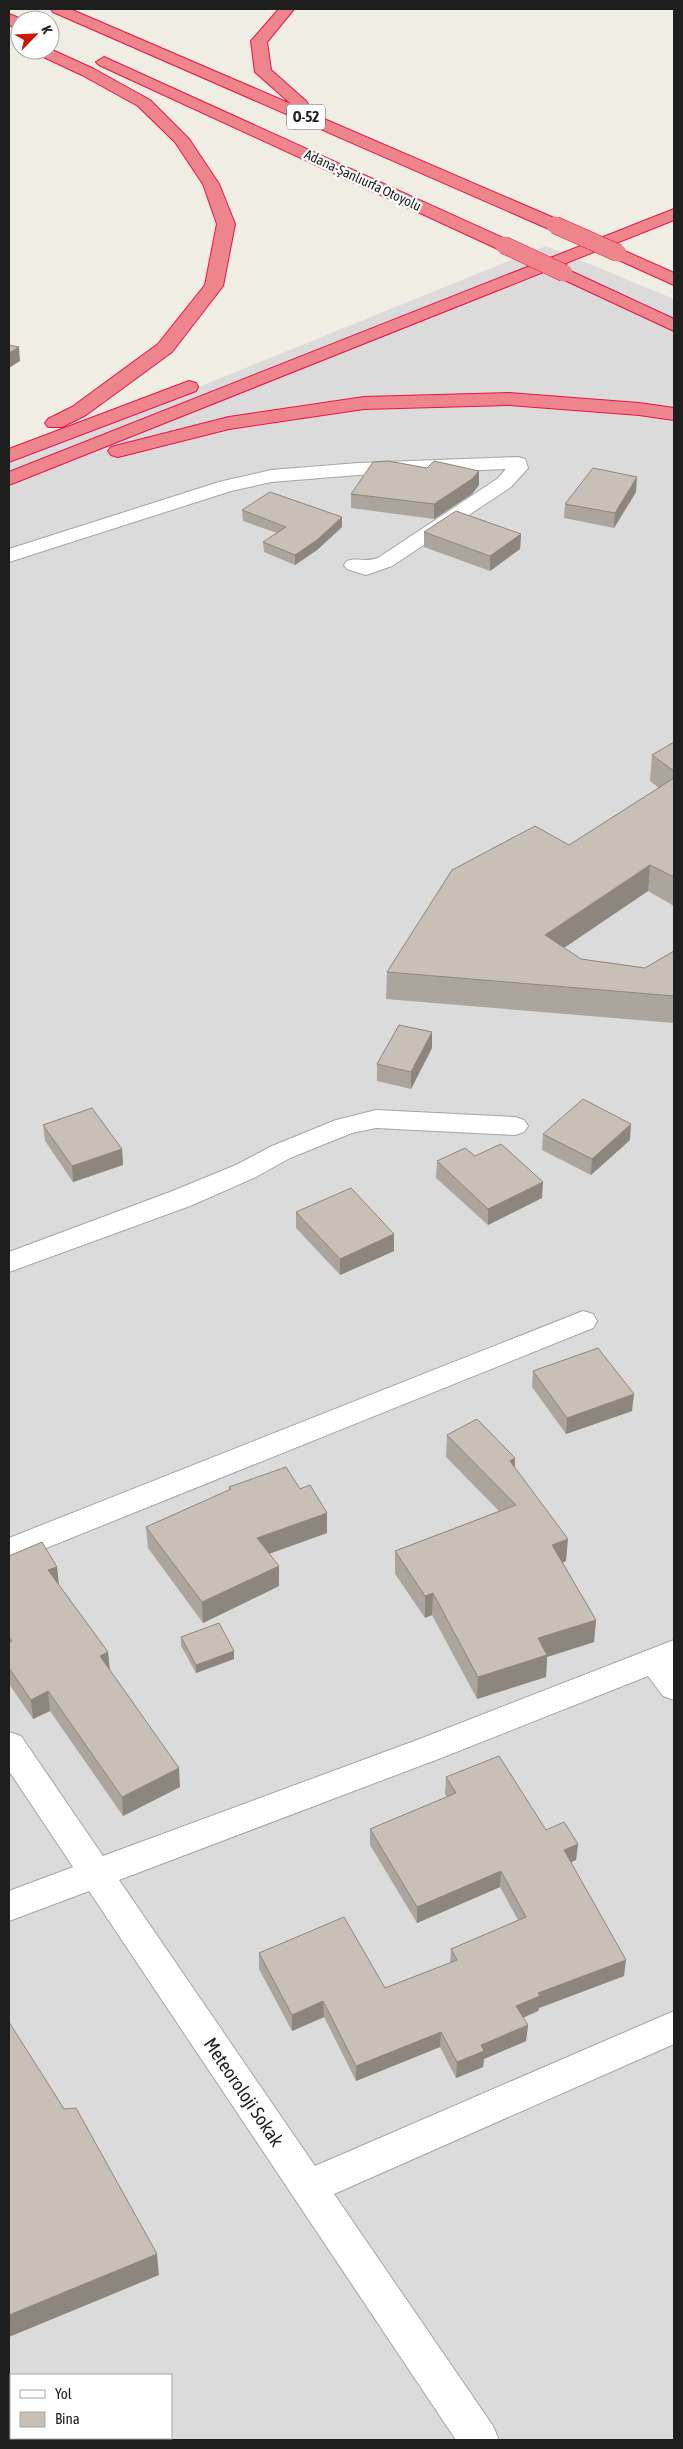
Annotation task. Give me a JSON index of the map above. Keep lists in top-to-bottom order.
{
  "streets": {
    "highway": ["O-52", "Adana-Şanlıurfa Otoyolu"],
    "street": ["Meteoroloji Sokak"]
  },
  "legend": ["Yol", "Bina"],
  "north": "top right"
}
